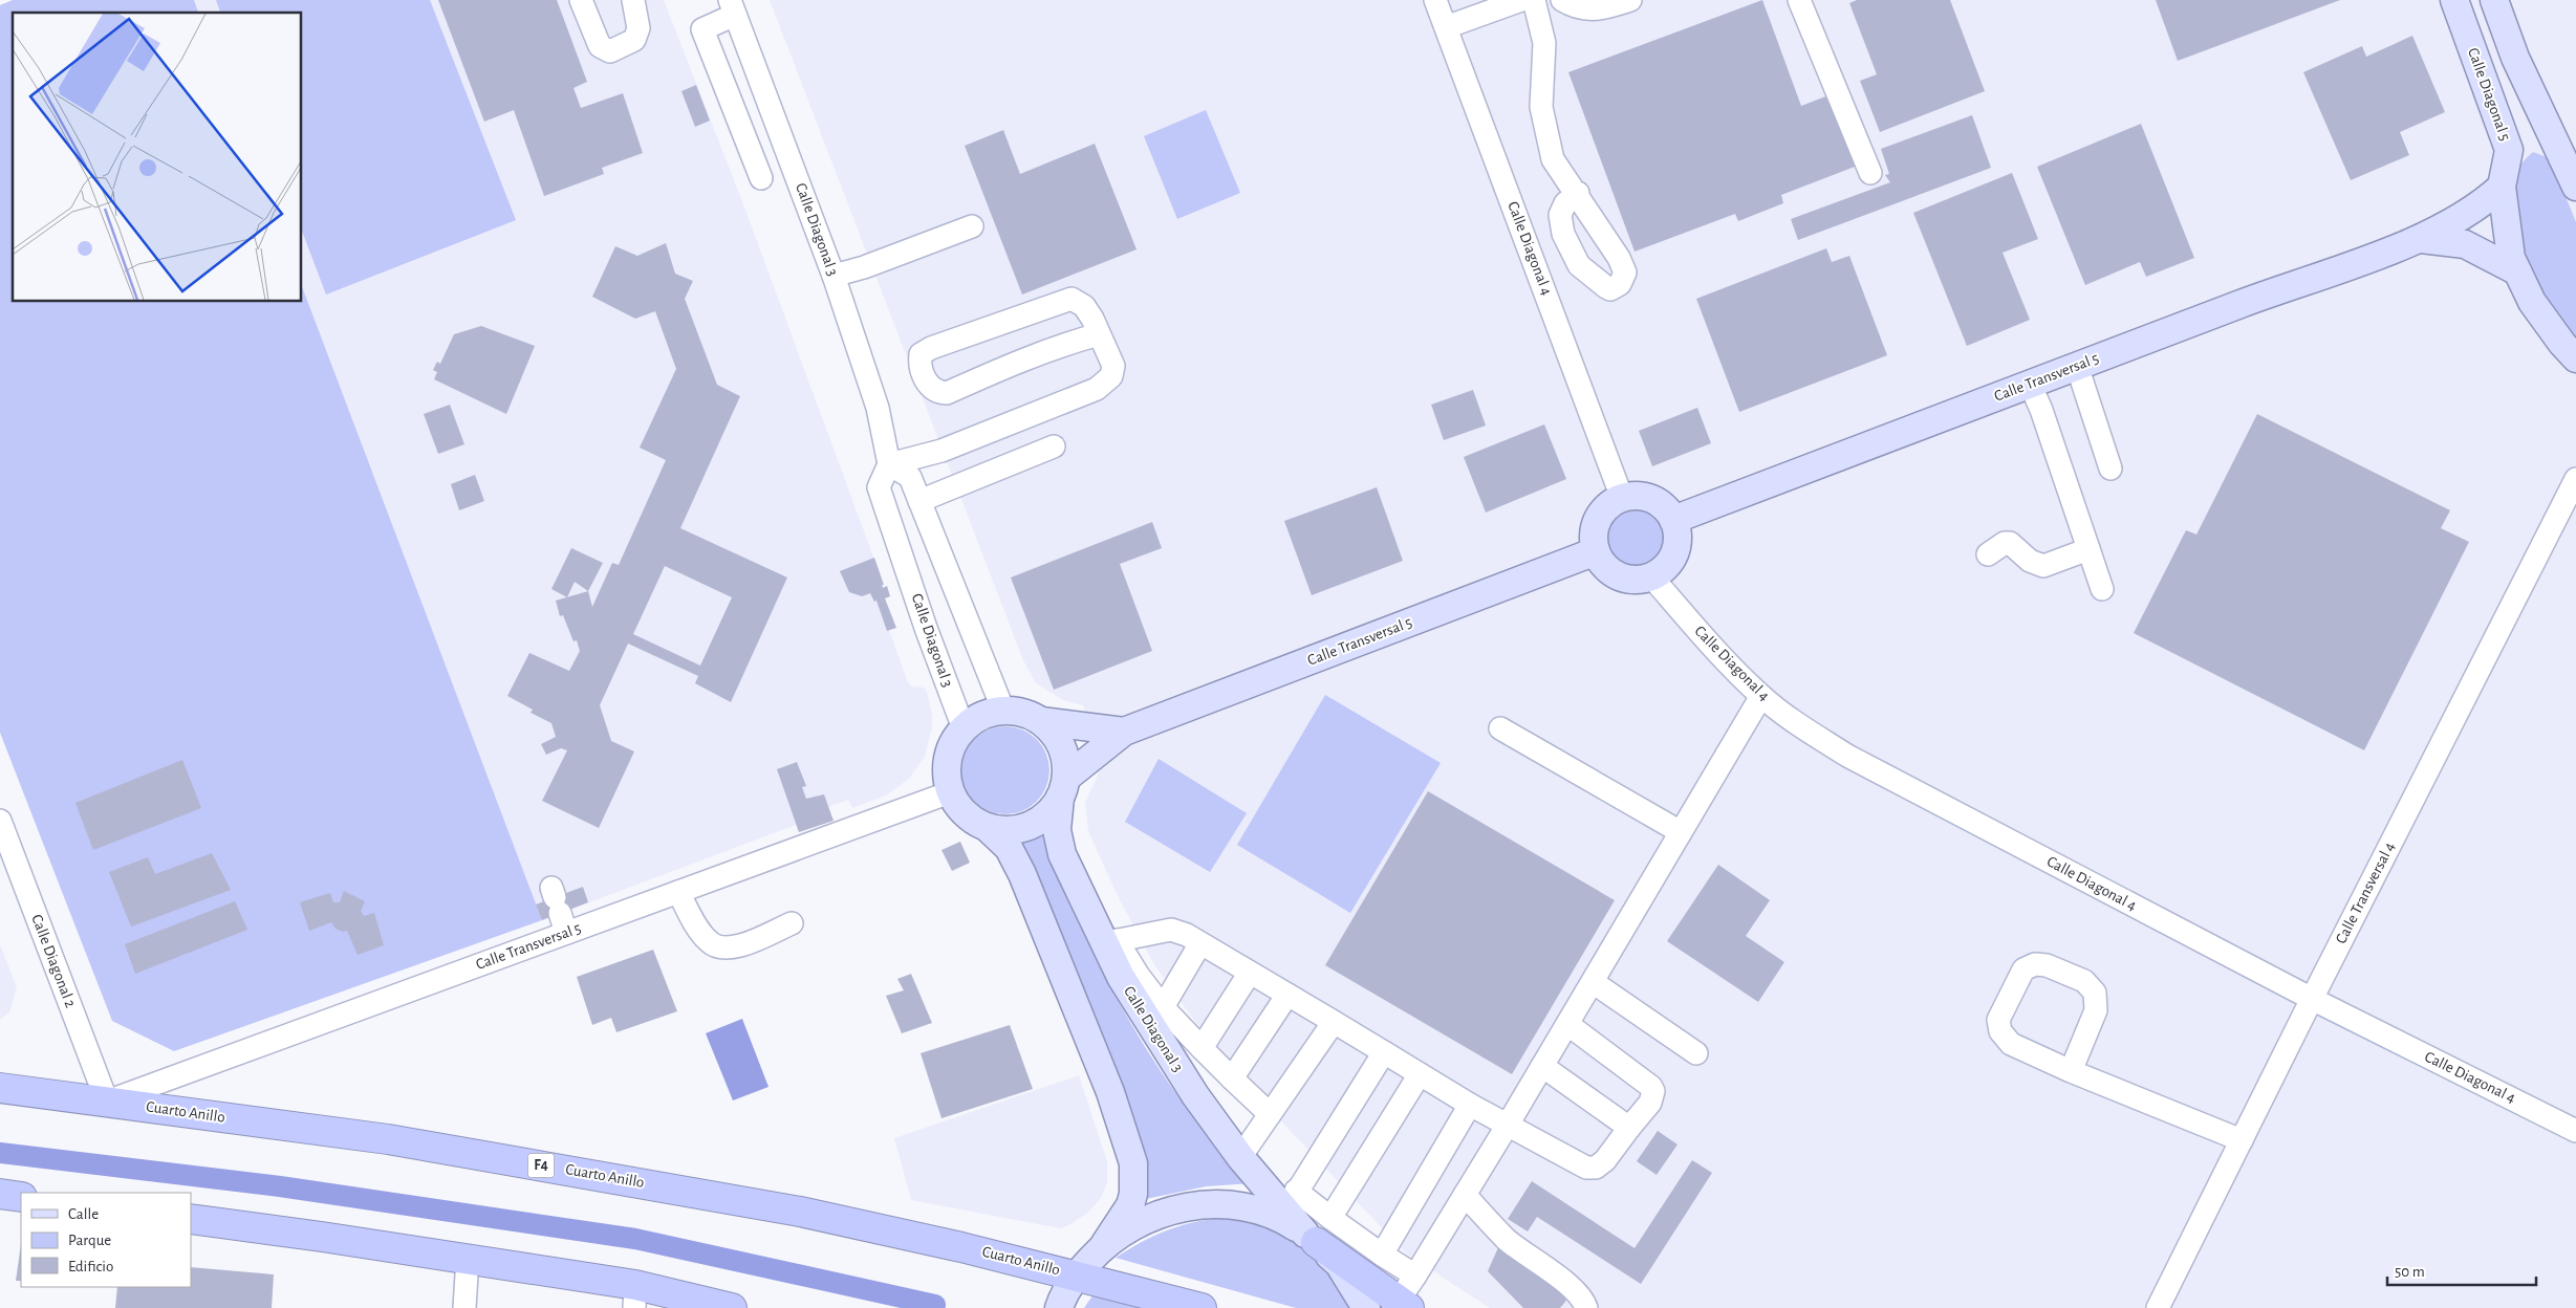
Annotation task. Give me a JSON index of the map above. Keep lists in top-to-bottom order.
{
  "streets": {
    "highway": ["Cuarto Anillo", "F4"],
    "main road": ["Calle Diagonal 5", "Calle Diagonal 3", "Calle Transversal 5"],
    "street": ["Calle Diagonal 4", "Calle Transversal 4", "Calle Diagonal 2"]
  },
  "crossings": [
    ["Calle Diagonal 5", "Calle Transversal 5"],
    ["Calle Diagonal 3", "Calle Transversal 5"],
    ["Calle Diagonal 4", "Calle Transversal 5"],
    ["Calle Diagonal 4", "Calle Transversal 4"],
    ["Calle Transversal 5", "Calle Diagonal 2"],
    ["Calle Transversal 5", "Cuarto Anillo"],
    ["Calle Diagonal 2", "Cuarto Anillo"]
  ],
  "legend": ["Calle", "Parque", "Edificio"],
  "scale_bar": "50 m"
}
